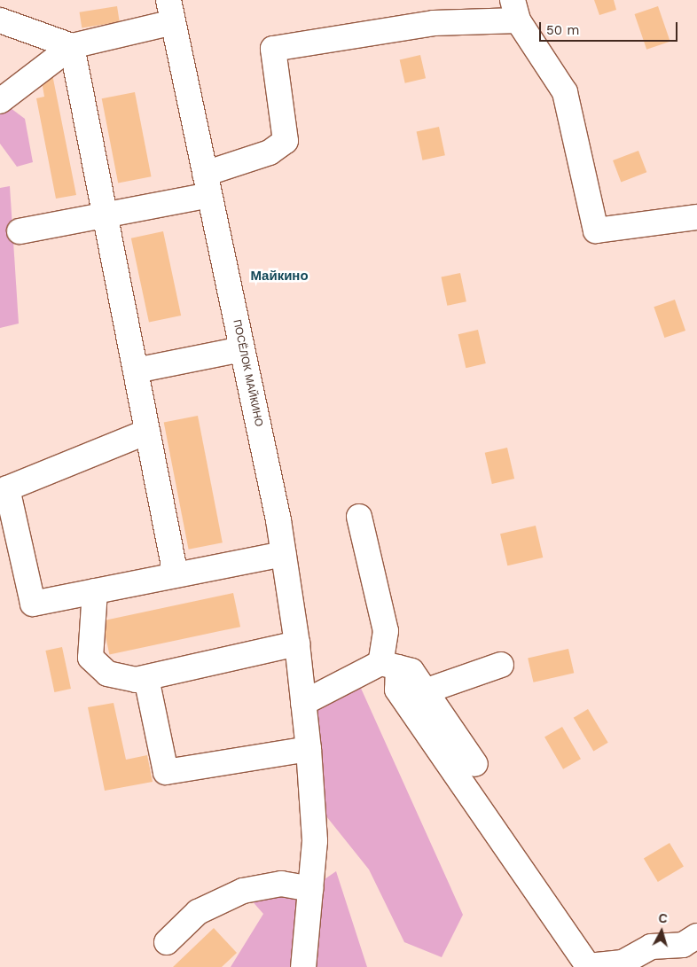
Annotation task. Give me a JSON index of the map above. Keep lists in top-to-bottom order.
{
  "streets": {
    "street": ["ПОСЁЛОК МАЙКИНО"]
  },
  "districts": ["Майкино"],
  "scale_bar": "50 m",
  "north": "top"
}
